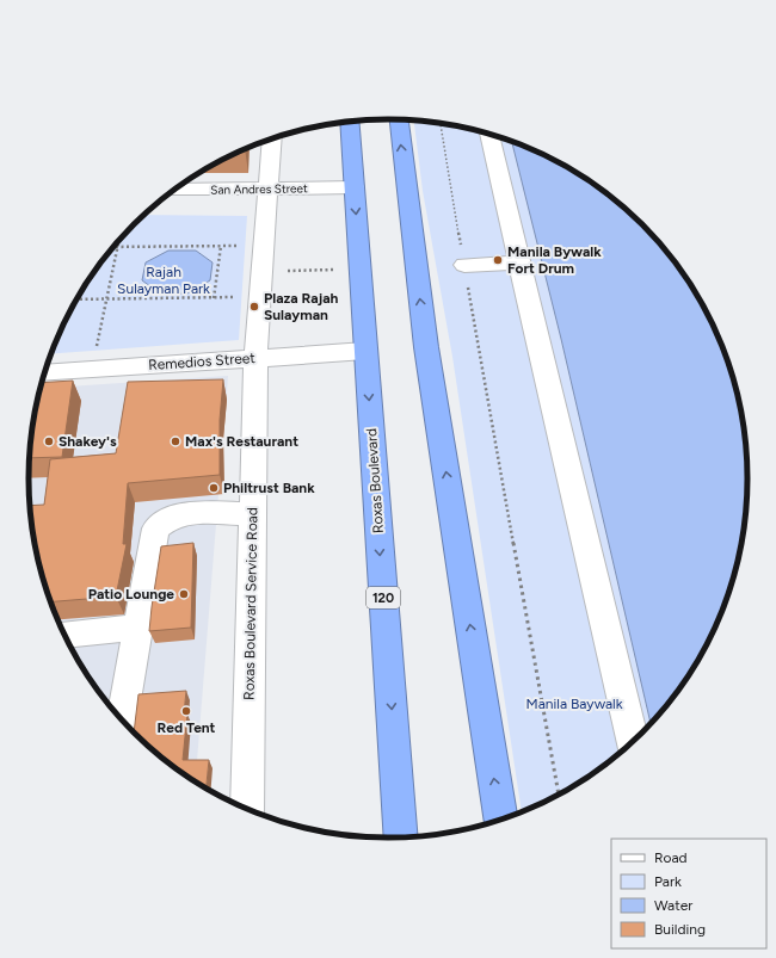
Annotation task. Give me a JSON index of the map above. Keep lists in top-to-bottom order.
{
  "streets": {
    "highway": ["Roxas Boulevard", "120"],
    "street": ["San Andres Street", "Remedios Street", "Roxas Boulevard Service Road"]
  },
  "crossings": [
    ["San Andres Street", "Roxas Boulevard"],
    ["San Andres Street", "Roxas Boulevard Service Road"],
    ["Remedios Street", "Roxas Boulevard"],
    ["Remedios Street", "Roxas Boulevard Service Road"]
  ],
  "parks": ["Rajah Sulayman Park", "Manila Baywalk"],
  "places": [
    "Manila Bywalk Fort Drum",
    "Plaza Rajah Sulayman",
    "Shakey's",
    "Max's Restaurant",
    "Philtrust Bank",
    "Patio Lounge",
    "Red Tent"
  ],
  "legend": [
    "Road",
    "Park",
    "Water",
    "Building"
  ]
}
